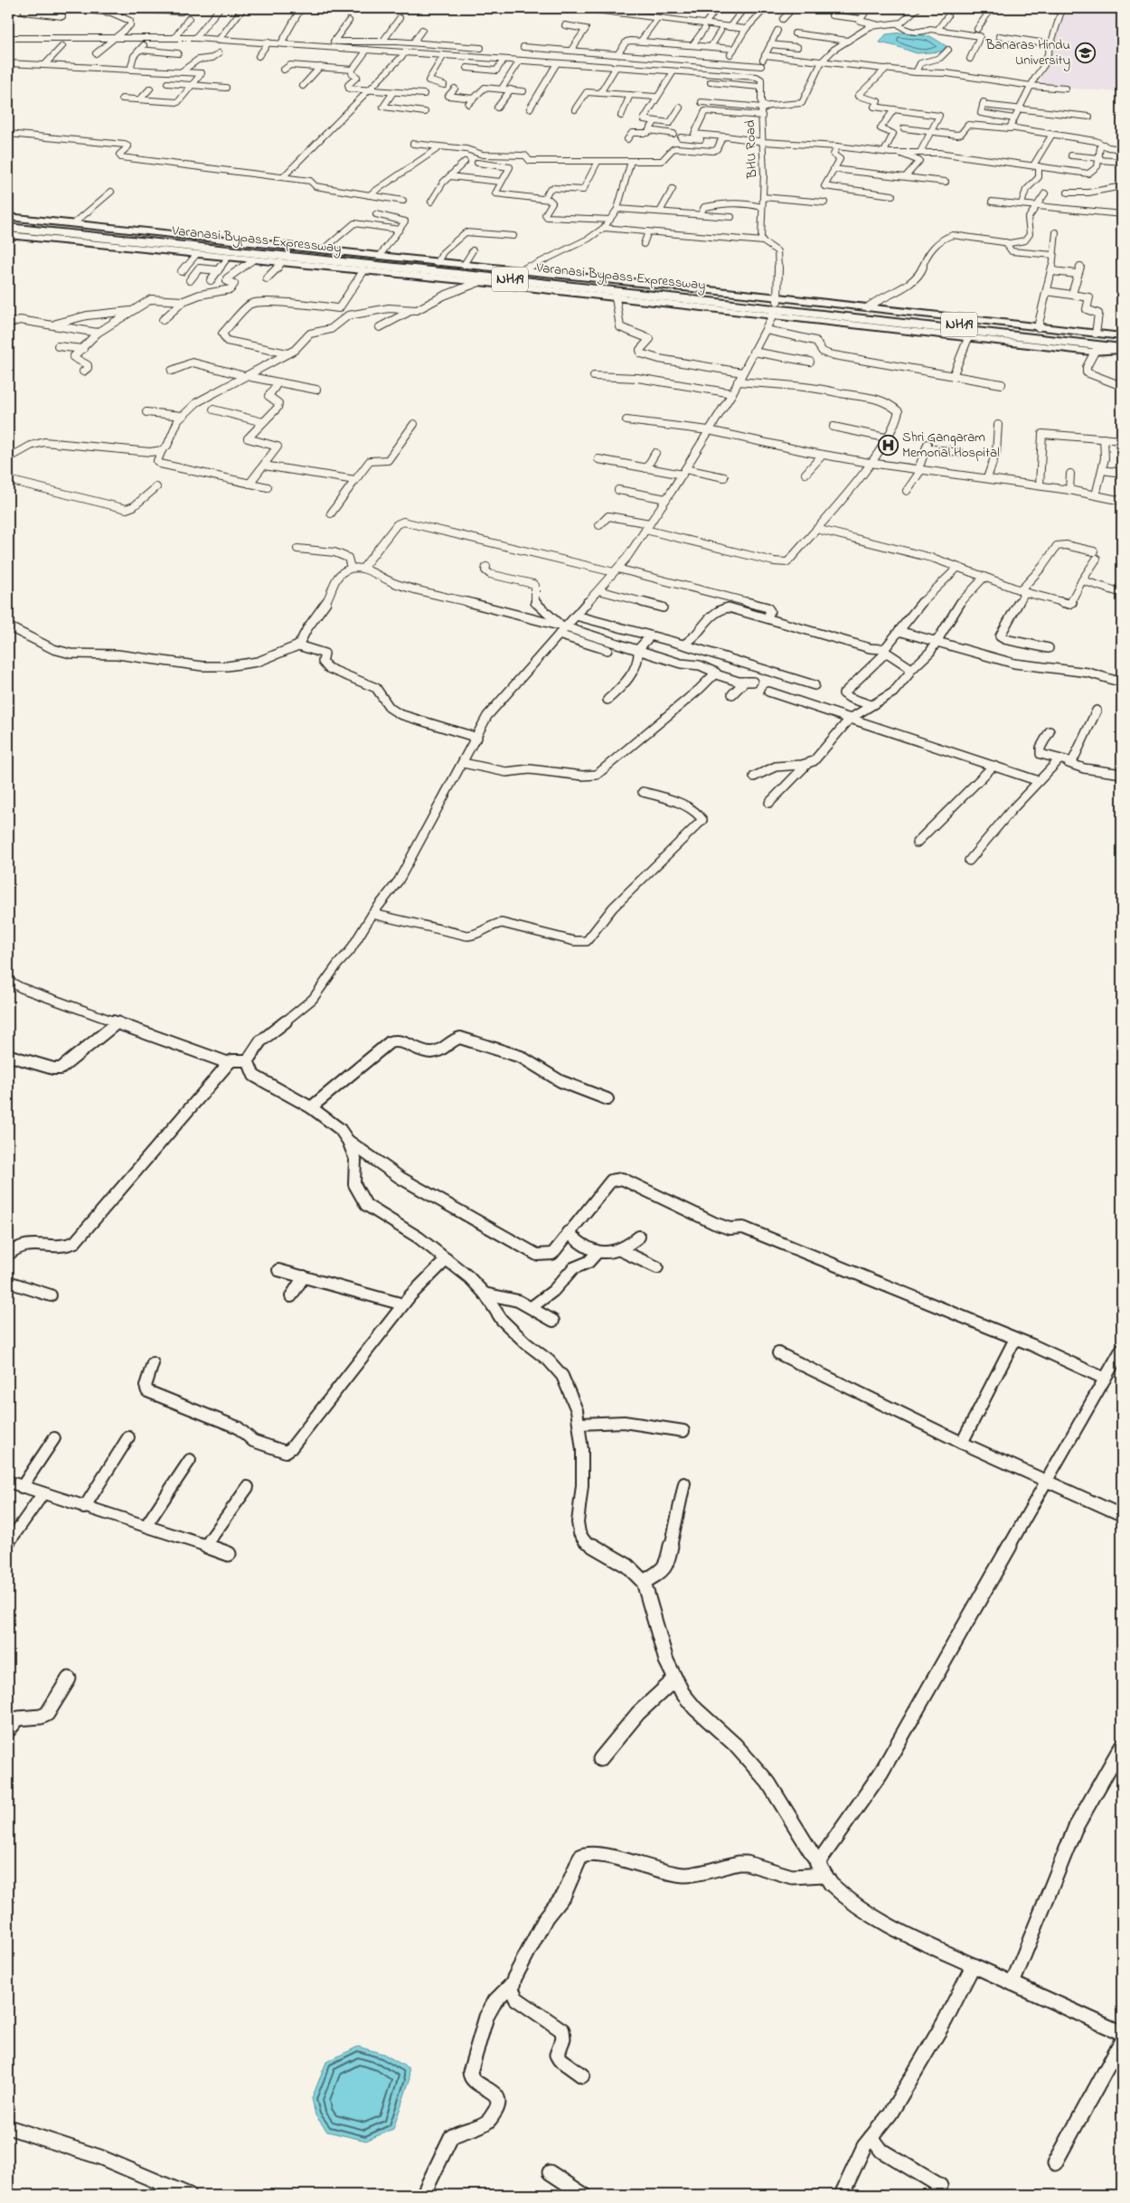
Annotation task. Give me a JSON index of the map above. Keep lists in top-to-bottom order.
{
  "streets": {
    "highway": ["Varanasi Bypass Expressway", "NH19"],
    "street": ["BHU Road"]
  },
  "places": {
    "school or university": ["Banaras Hindu University"],
    "hospital": ["Shri Gangaram Memorial Hospital"]
  }
}
